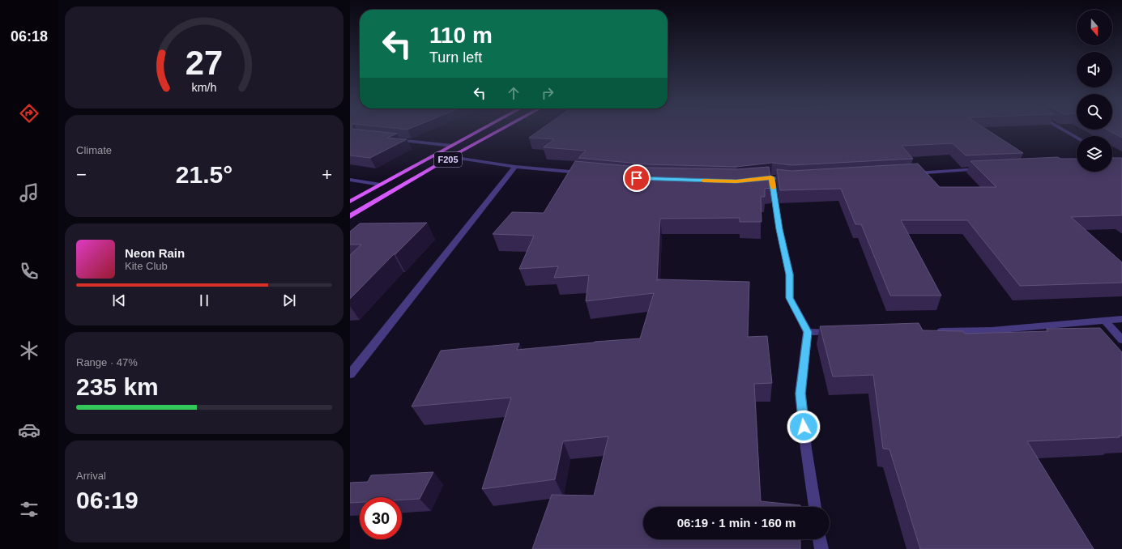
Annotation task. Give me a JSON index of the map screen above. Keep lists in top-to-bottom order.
{
  "streets": {
    "main road": ["F205"]
  },
  "north": "bottom",
  "page": {
    "tabs": "06:18",
    "turn": ["110 m", "Turn left"],
    "tile": [
      "Climate",
      ["Range · 47%", "235 km"],
      ["Arrival", "06:19"]
    ],
    "heat": ["−", "21.5°", "+"],
    "song": ["Neon Rain", "Kite Club"],
    "limit": "30",
    "trip": "06:19 · 1 min · 160 m",
    "gauge": ["27", "km/h"]
  }
}
